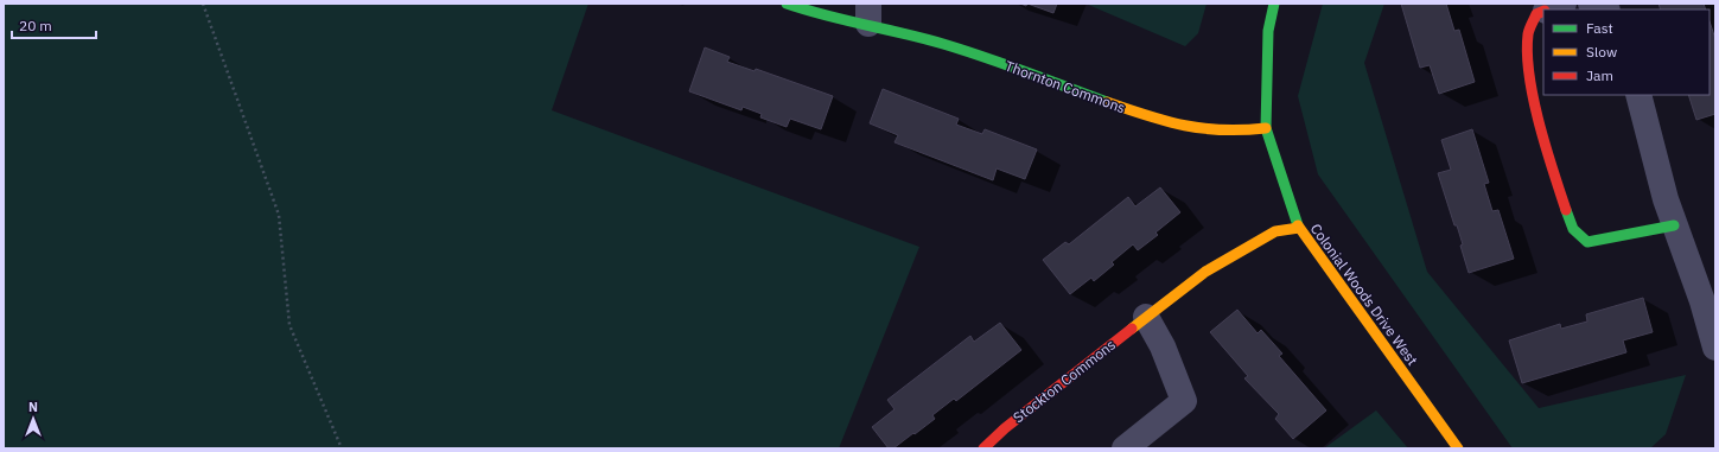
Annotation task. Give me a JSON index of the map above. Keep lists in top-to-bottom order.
{
  "streets": {
    "street": ["Thornton Commons", "Colonial Woods Drive West", "Stockton Commons"]
  },
  "crossings": [
    ["Thornton Commons", "Colonial Woods Drive West"],
    ["Colonial Woods Drive West", "Stockton Commons"]
  ],
  "legend": ["Fast", "Slow", "Jam"],
  "scale_bar": "20 m",
  "north": "top"
}
